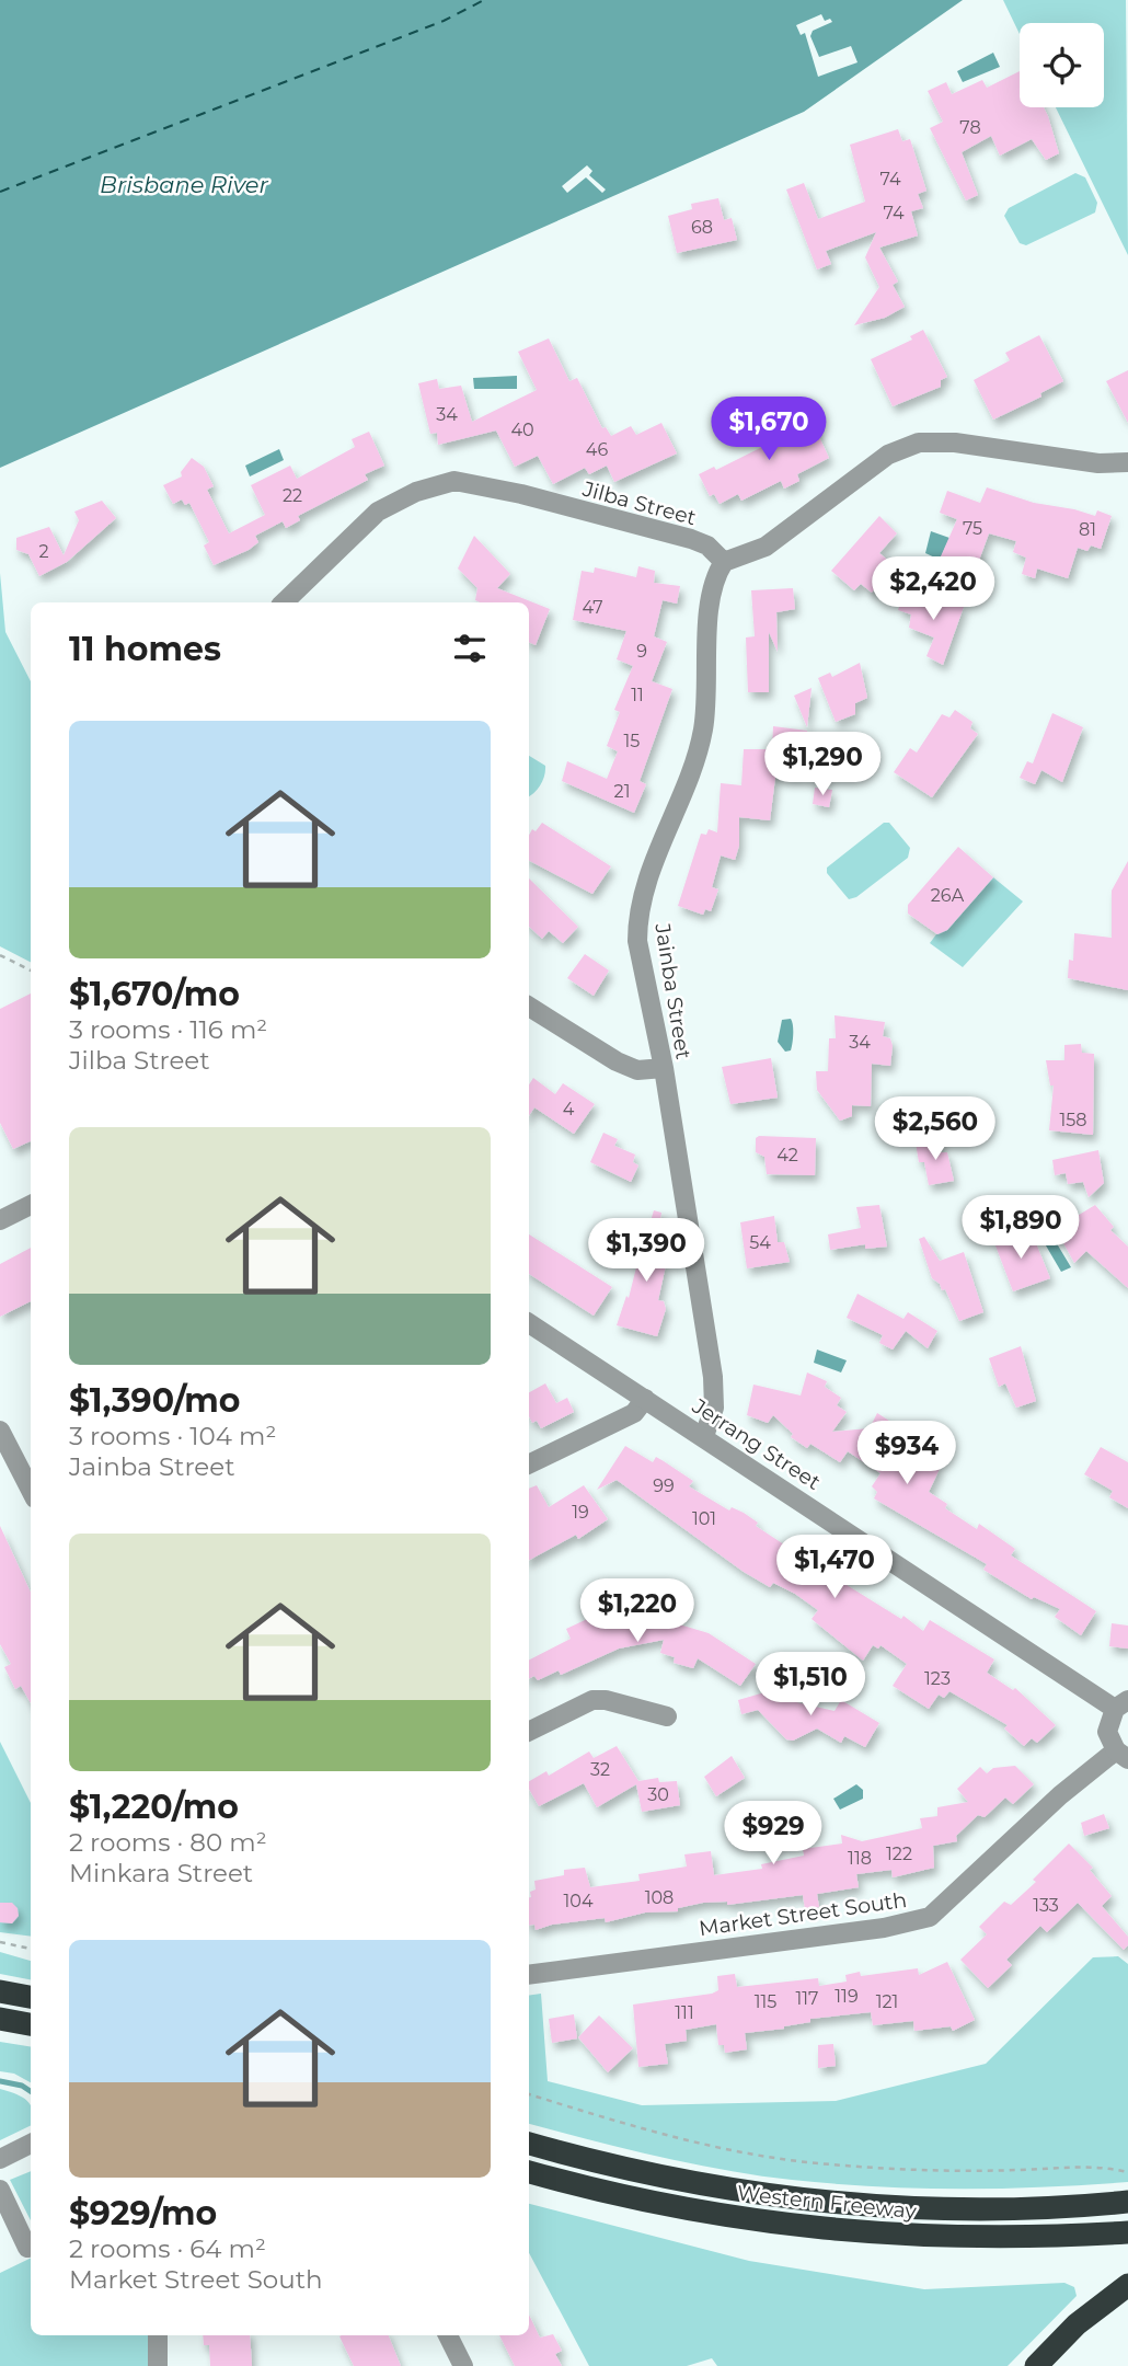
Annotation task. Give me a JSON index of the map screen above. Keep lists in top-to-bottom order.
{
  "streets": {
    "highway": ["Western Freeway"],
    "street": [
      "Jilba Street",
      "Jainba Street",
      "Jerrang Street",
      "Market Street South"
    ]
  },
  "crossings": [
    ["Jilba Street", "Jainba Street"],
    ["Jainba Street", "Jerrang Street"]
  ],
  "water": ["Brisbane River"],
  "house_numbers": [
    "78",
    "74",
    "74",
    "68",
    "34",
    "40",
    "46",
    "22",
    "75",
    "81",
    "2",
    "47",
    "9",
    "11",
    "15",
    "21",
    "26A",
    "34",
    "4",
    "158",
    "42",
    "54",
    "99",
    "19",
    "101",
    "123",
    "32",
    "30",
    "122",
    "118",
    "108",
    "104",
    "133",
    "119",
    "117",
    "115",
    "121",
    "111"
  ],
  "page": {
    "price": [
      "$1,670",
      "$2,420",
      "$1,290",
      "$2,560",
      "$1,890",
      "$1,390",
      "$934",
      "$1,470",
      "$1,220",
      "$1,510",
      "$929"
    ],
    "heading": "11 homes",
    "list": [
      {
        "name": "$1,670/mo",
        "note": "3 rooms · 116 m² · Jilba Street"
      },
      {
        "name": "$1,390/mo",
        "note": "3 rooms · 104 m² · Jainba Street"
      },
      {
        "name": "$1,220/mo",
        "note": "2 rooms · 80 m² · Minkara Street"
      },
      {
        "name": "$929/mo",
        "note": "2 rooms · 64 m² · Market Street South"
      }
    ]
  }
}
